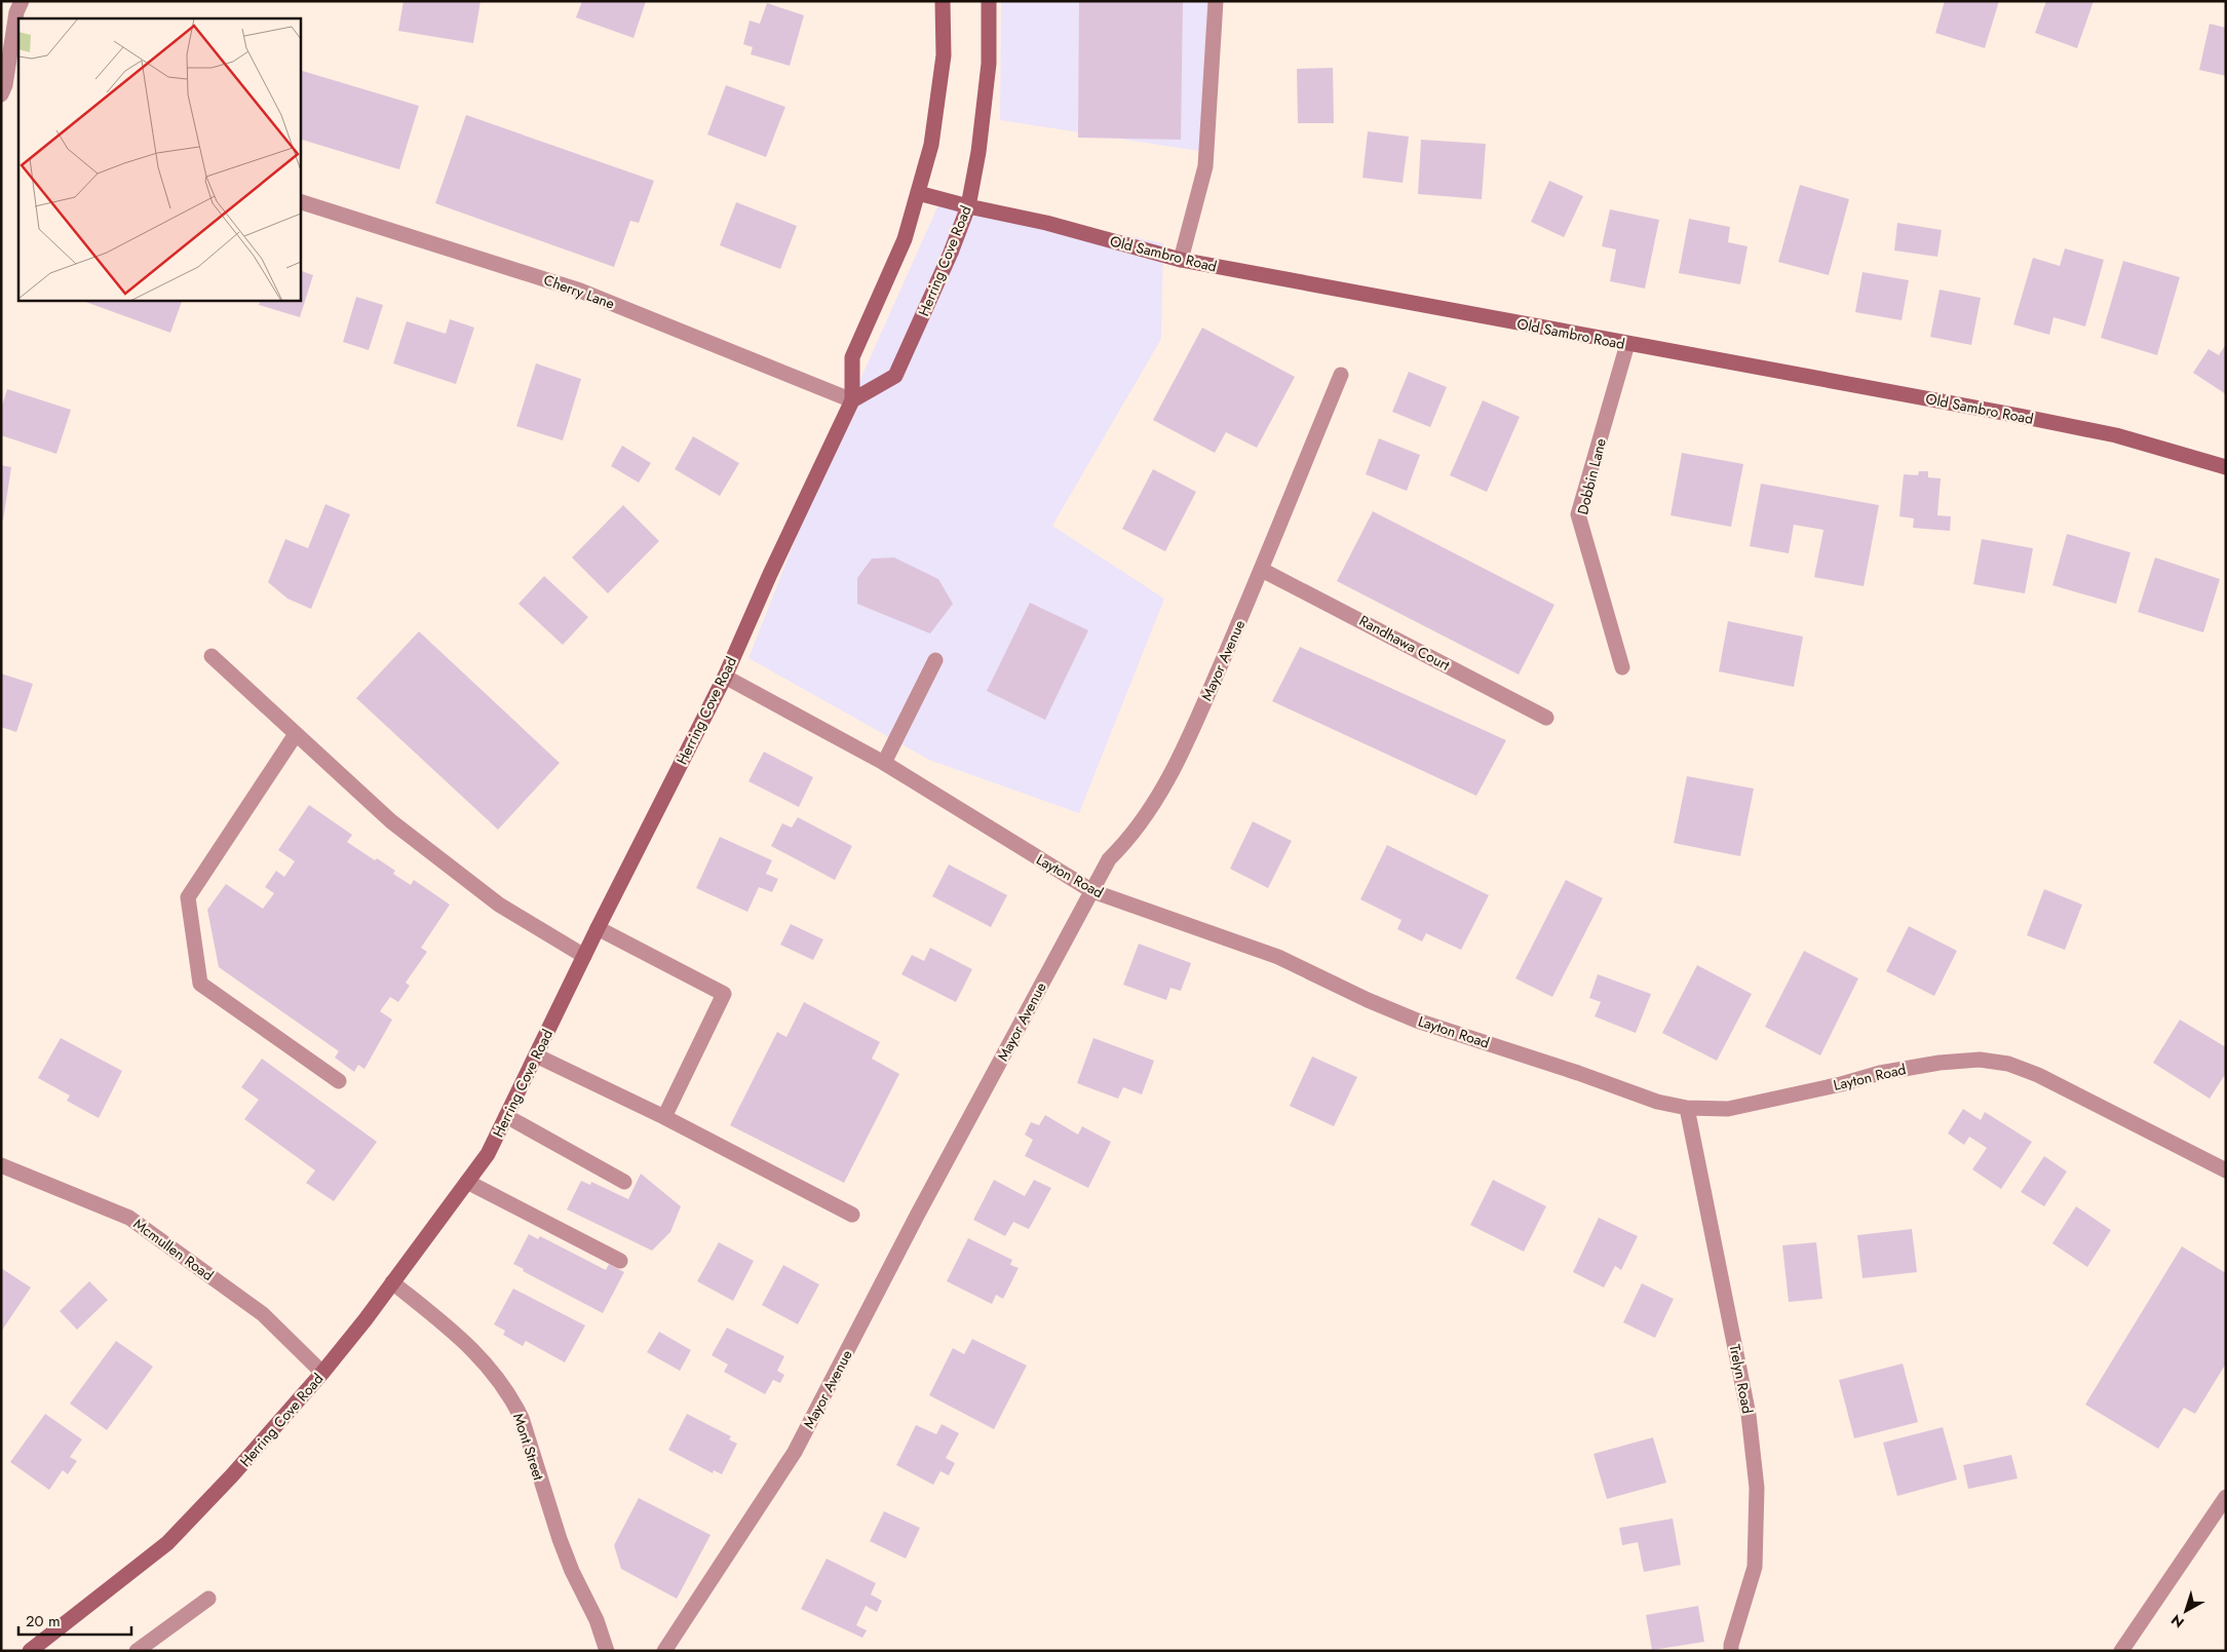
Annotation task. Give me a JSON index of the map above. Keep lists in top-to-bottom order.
{
  "streets": {
    "main road": ["Old Sambro Road", "Herring Cove Road"],
    "street": [
      "Cherry Lane",
      "Dobbin Lane",
      "Randhawa Court",
      "Mayor Avenue",
      "Layton Road",
      "Mcmullen Road",
      "Trelyn Road",
      "Mont Street"
    ]
  },
  "crossings": [
    ["Old Sambro Road", "Herring Cove Road"],
    ["Old Sambro Road", "Dobbin Lane"],
    ["Herring Cove Road", "Cherry Lane"],
    ["Herring Cove Road", "Layton Road"],
    ["Herring Cove Road", "Mcmullen Road"],
    ["Herring Cove Road", "Mont Street"],
    ["Randhawa Court", "Mayor Avenue"],
    ["Mayor Avenue", "Layton Road"],
    ["Layton Road", "Trelyn Road"]
  ],
  "scale_bar": "20 m",
  "north": "bottom left"
}
